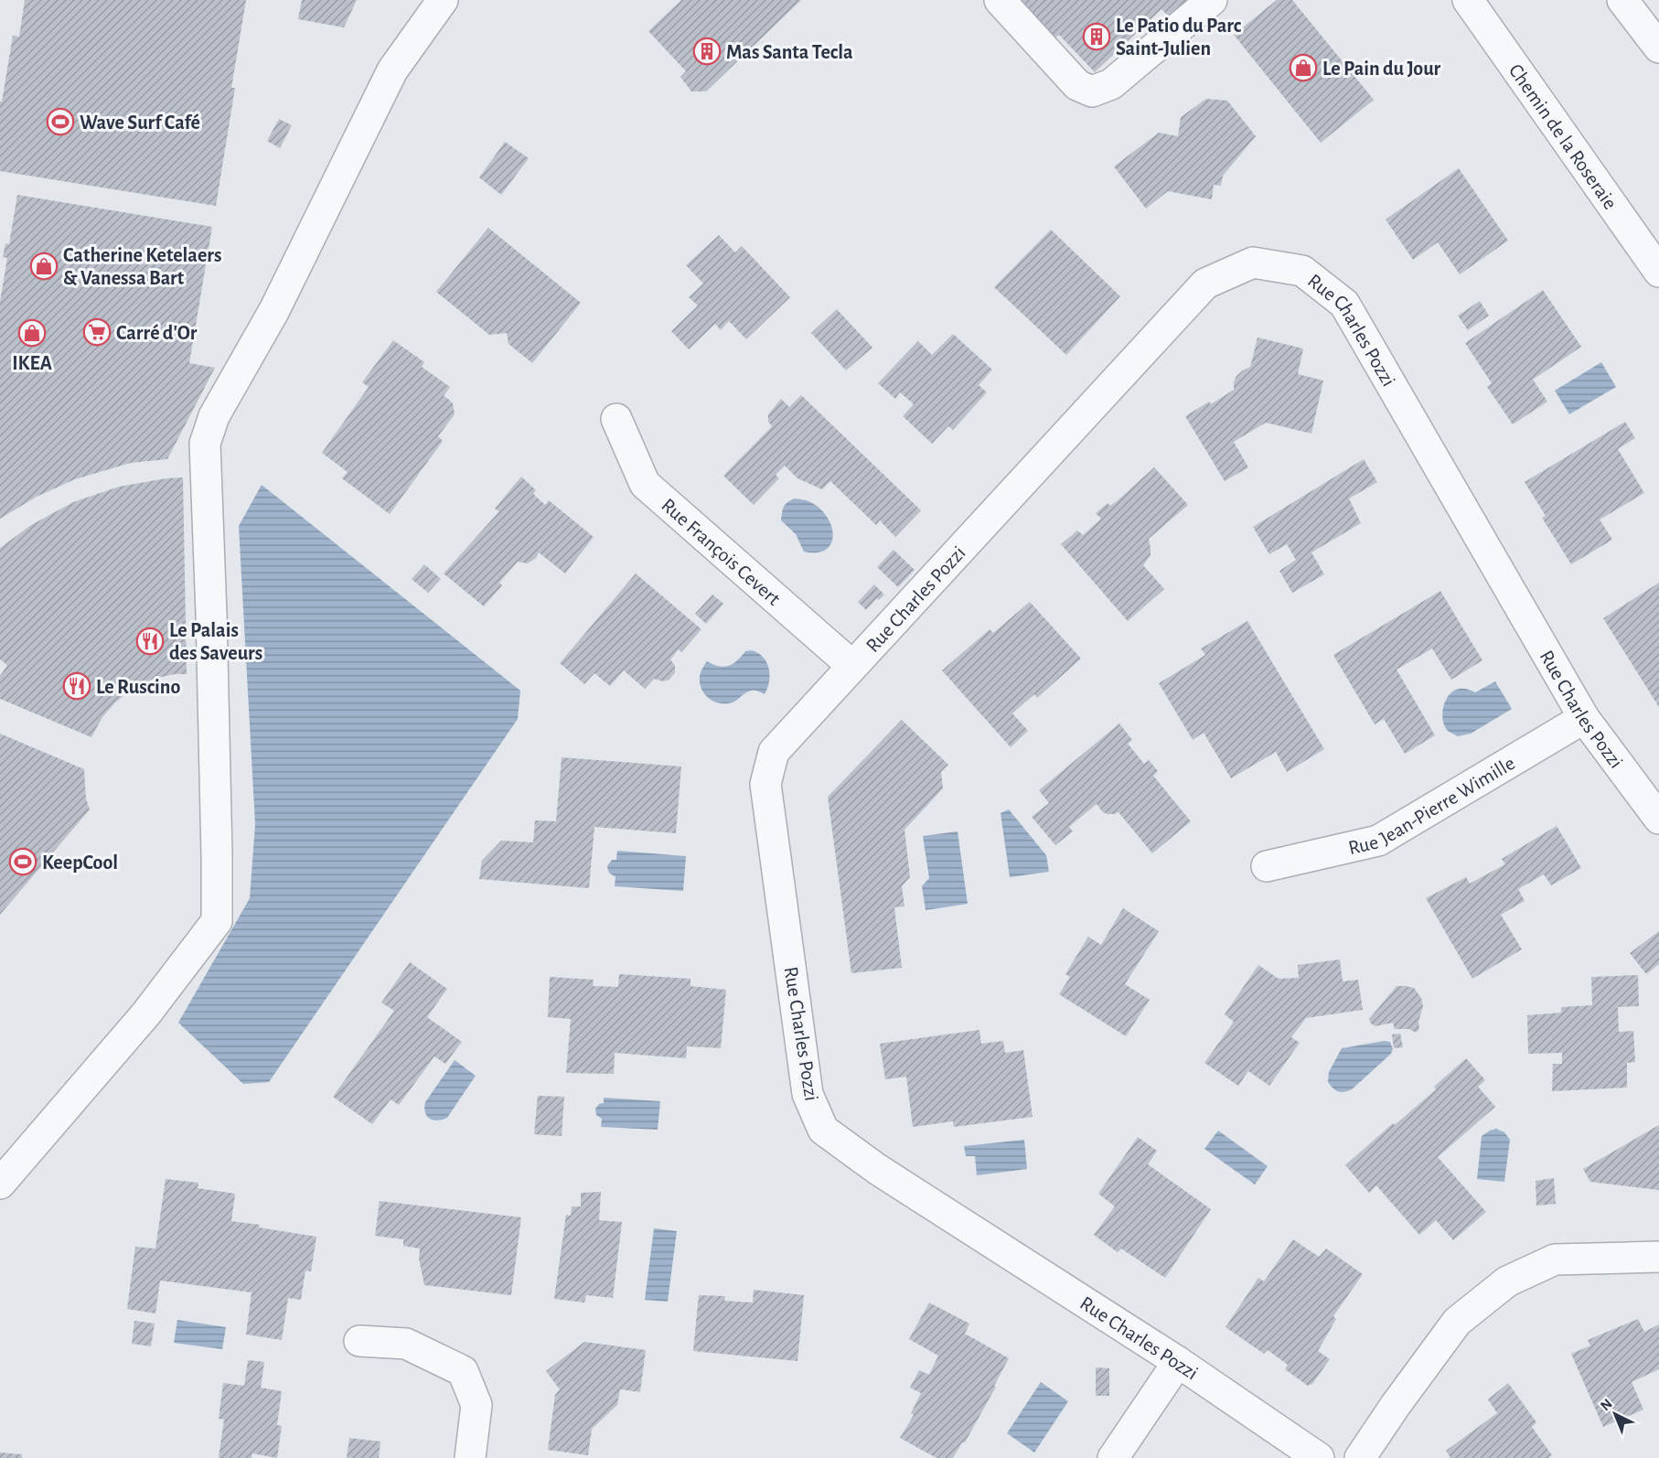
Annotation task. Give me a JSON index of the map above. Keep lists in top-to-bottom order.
{
  "streets": {
    "street": [
      "Chemin de la Roseraie",
      "Rue Charles Pozzi",
      "Rue François Cevert",
      "Rue Jean-Pierre Wimille"
    ]
  },
  "crossings": [
    ["Rue Charles Pozzi", "Rue François Cevert"],
    ["Rue Charles Pozzi", "Rue Jean-Pierre Wimille"]
  ],
  "places": {
    "building": ["Le Patio du Parc Saint-Julien", "Mas Santa Tecla"],
    "shop": ["Le Pain du Jour", "Catherine Ketelaers & Vanessa Bart", "IKEA"],
    "sports": ["Wave Surf Café", "KeepCool"],
    "supermarket": ["Carré d'Or"],
    "restaurant": ["Le Palais des Saveurs", "Le Ruscino"]
  },
  "north": "top left"
}
